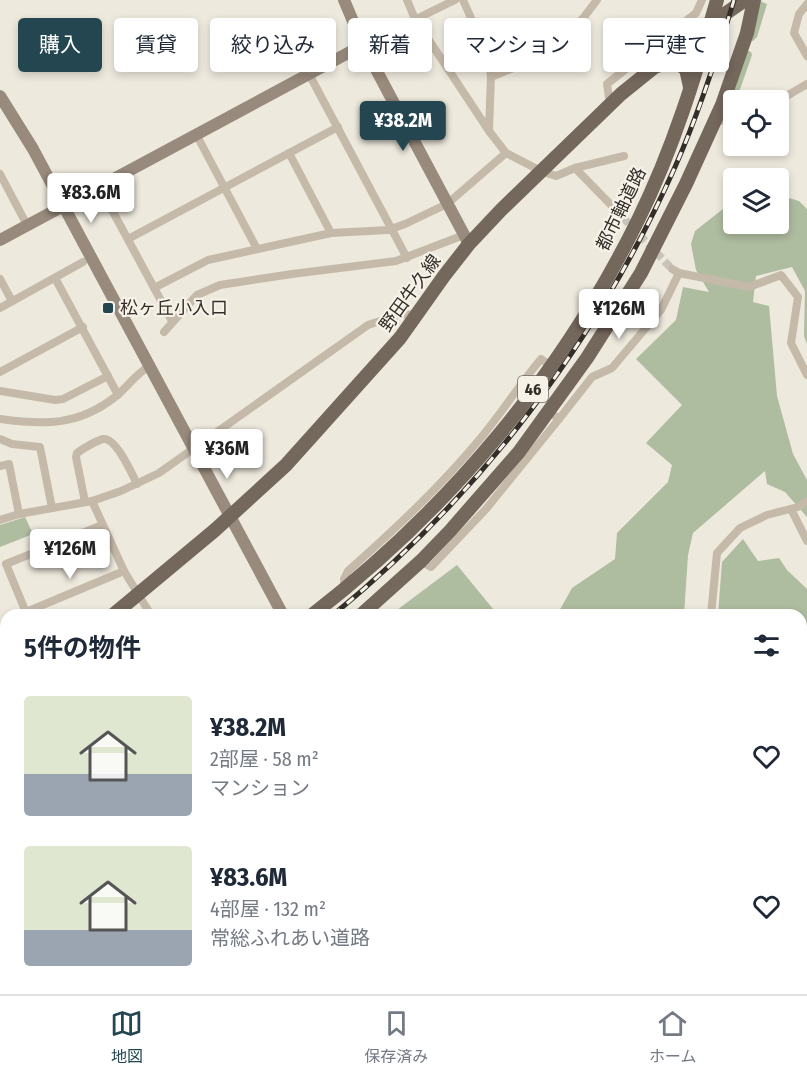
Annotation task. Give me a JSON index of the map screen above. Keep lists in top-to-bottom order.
{
  "streets": {
    "main road": ["都市軸道路", "野田牛久線", "46"]
  },
  "places": {
    "transit": ["松ヶ丘小入口"]
  },
  "page": {
    "chip": [
      "購入",
      "賃貸",
      "絞り込み",
      "新着",
      "マンション",
      "一戸建て"
    ],
    "price": [
      "¥38.2M",
      "¥83.6M",
      "¥126M",
      "¥36M",
      "¥126M"
    ],
    "heading": "5件の物件",
    "list": [
      {
        "name": "¥38.2M",
        "note": "2部屋 · 58 m² · マンション"
      },
      {
        "name": "¥83.6M",
        "note": "4部屋 · 132 m² · 常総ふれあい道路"
      }
    ],
    "tabs": ["地図", "保存済み", "ホーム"]
  }
}
